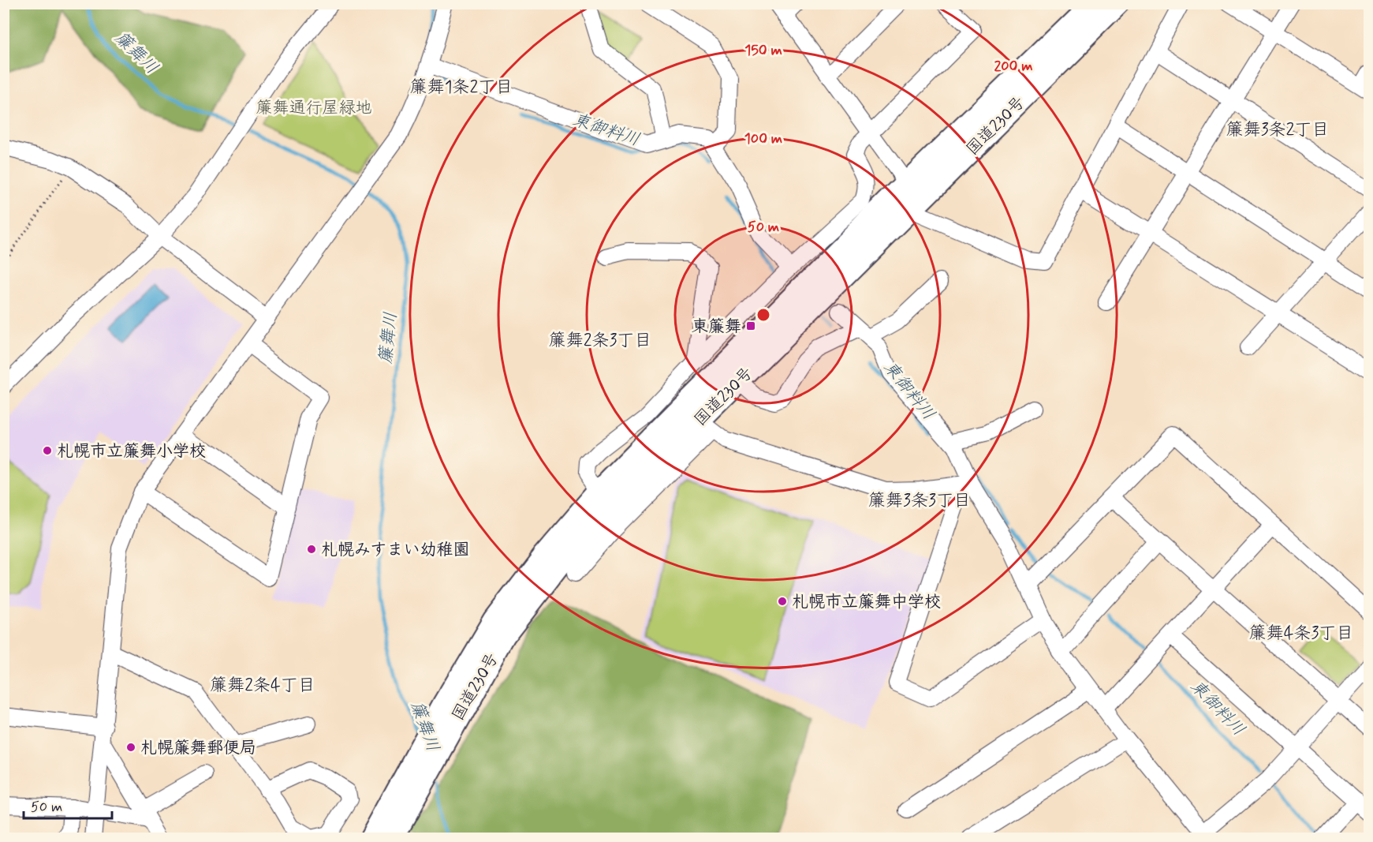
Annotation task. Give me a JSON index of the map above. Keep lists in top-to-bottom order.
{
  "streets": {
    "highway": ["国道230号"]
  },
  "districts": [
    "簾舞1条2丁目",
    "簾舞3条2丁目",
    "簾舞2条3丁目",
    "簾舞3条3丁目",
    "簾舞4条3丁目",
    "簾舞2条4丁目"
  ],
  "water": ["簾舞川", "東御料川"],
  "parks": ["簾舞通行屋緑地"],
  "places": {
    "transit": ["東簾舞"],
    "other": [
      "札幌市立簾舞小学校",
      "札幌みすまい幼稚園",
      "札幌市立簾舞中学校",
      "札幌簾舞郵便局"
    ]
  },
  "scale_bar": "50 m",
  "rings": [
    "150 m",
    "200 m",
    "100 m",
    "50 m"
  ]
}
